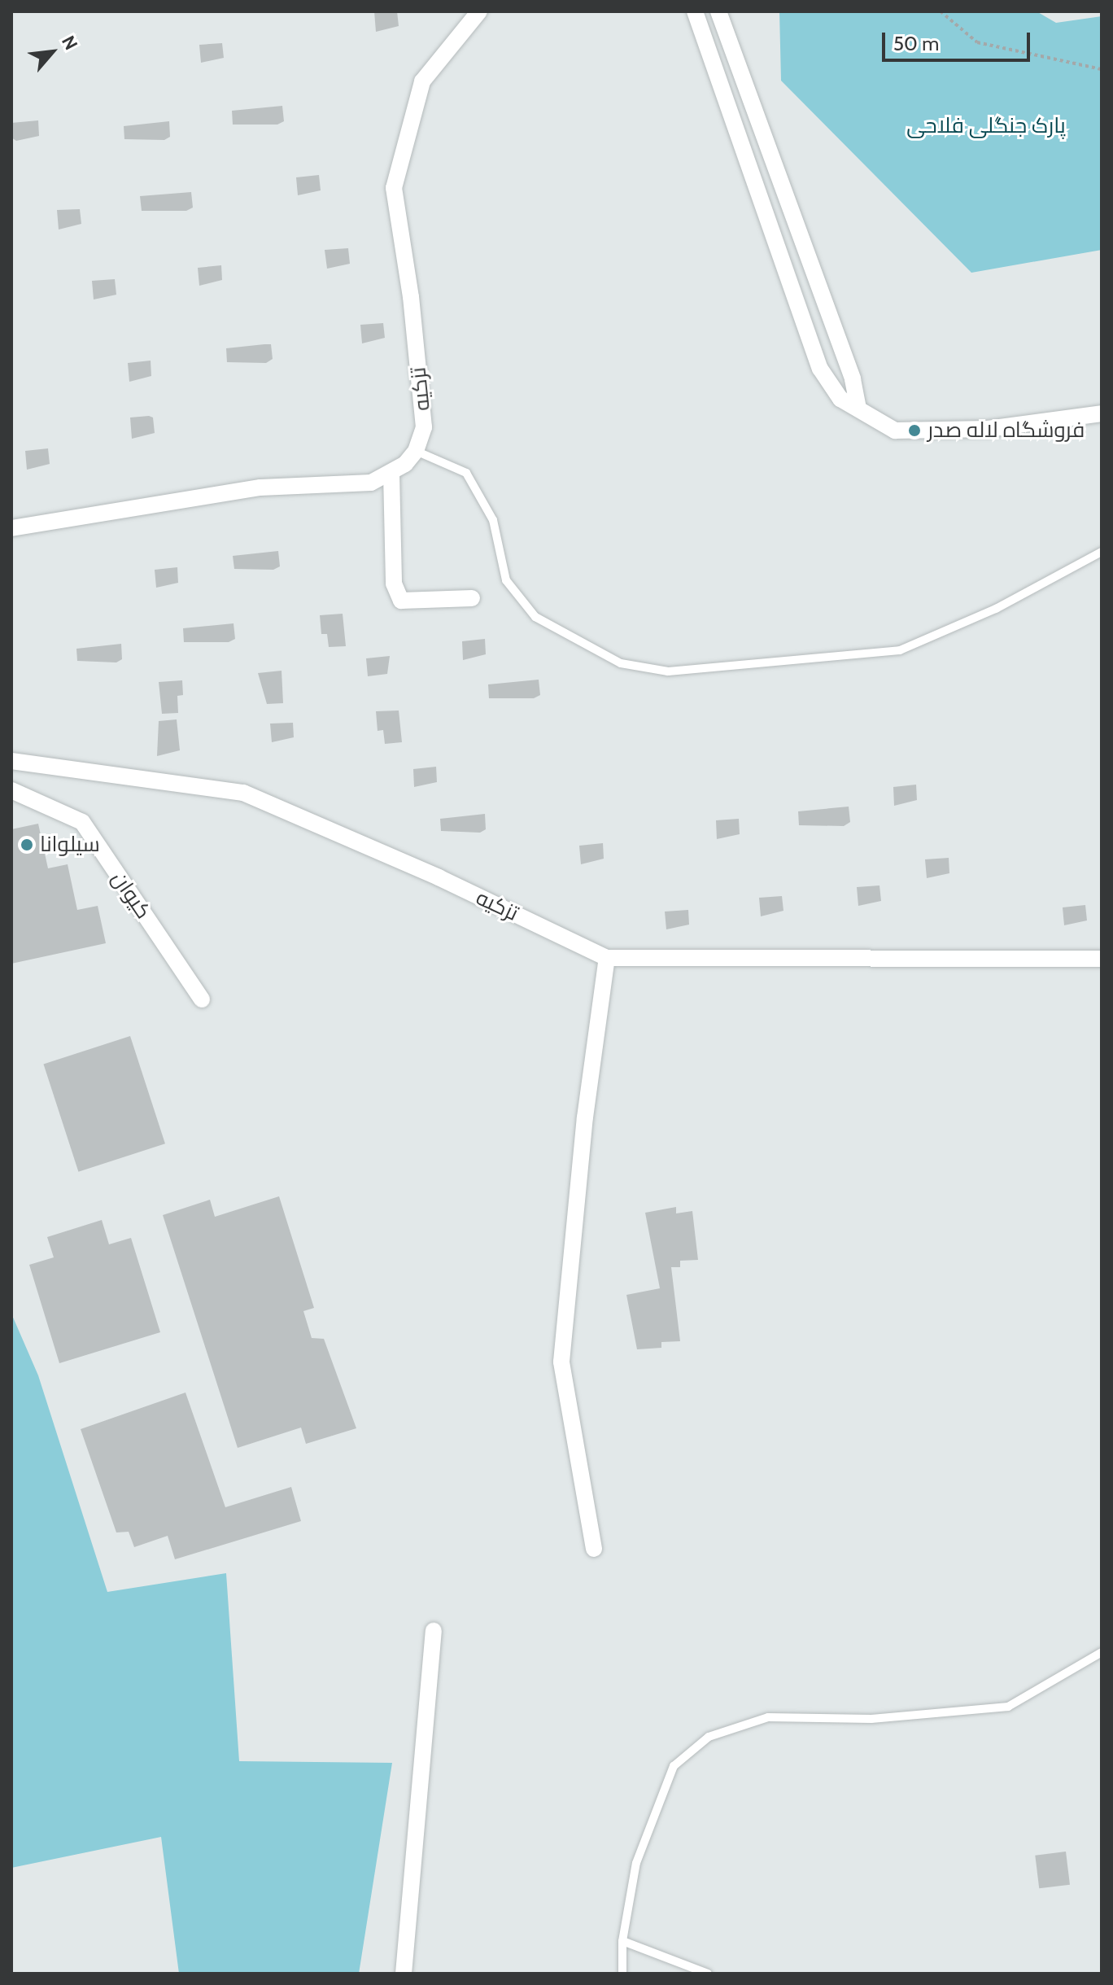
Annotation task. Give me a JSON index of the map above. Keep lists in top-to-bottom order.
{
  "streets": {
    "street": ["تزکیه", "کیوان"]
  },
  "parks": ["پارک جنگلی فلاحی"],
  "places": ["فروشگاه لاله صدر", "سیلوانا"],
  "scale_bar": "50 m",
  "north": "top right"
}
